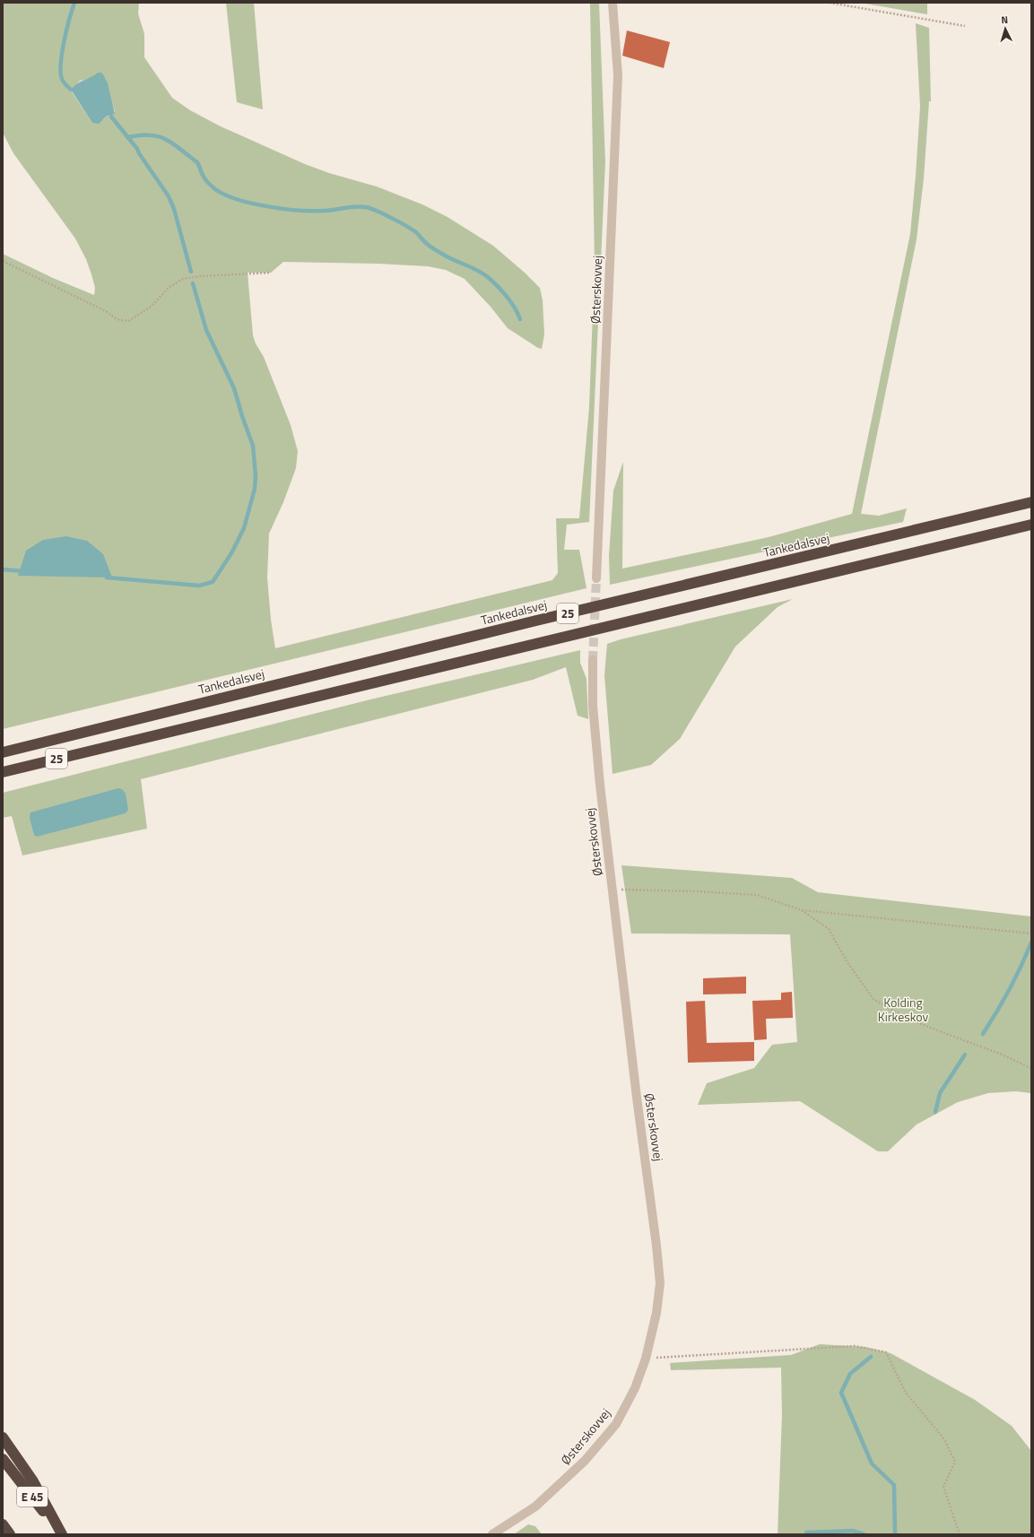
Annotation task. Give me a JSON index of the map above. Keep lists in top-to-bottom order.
{
  "streets": {
    "highway": ["Tankedalsvej", "25", "E 45"],
    "street": ["Østerskovvej"]
  },
  "parks": ["Kolding Kirkeskov"],
  "north": "top"
}
